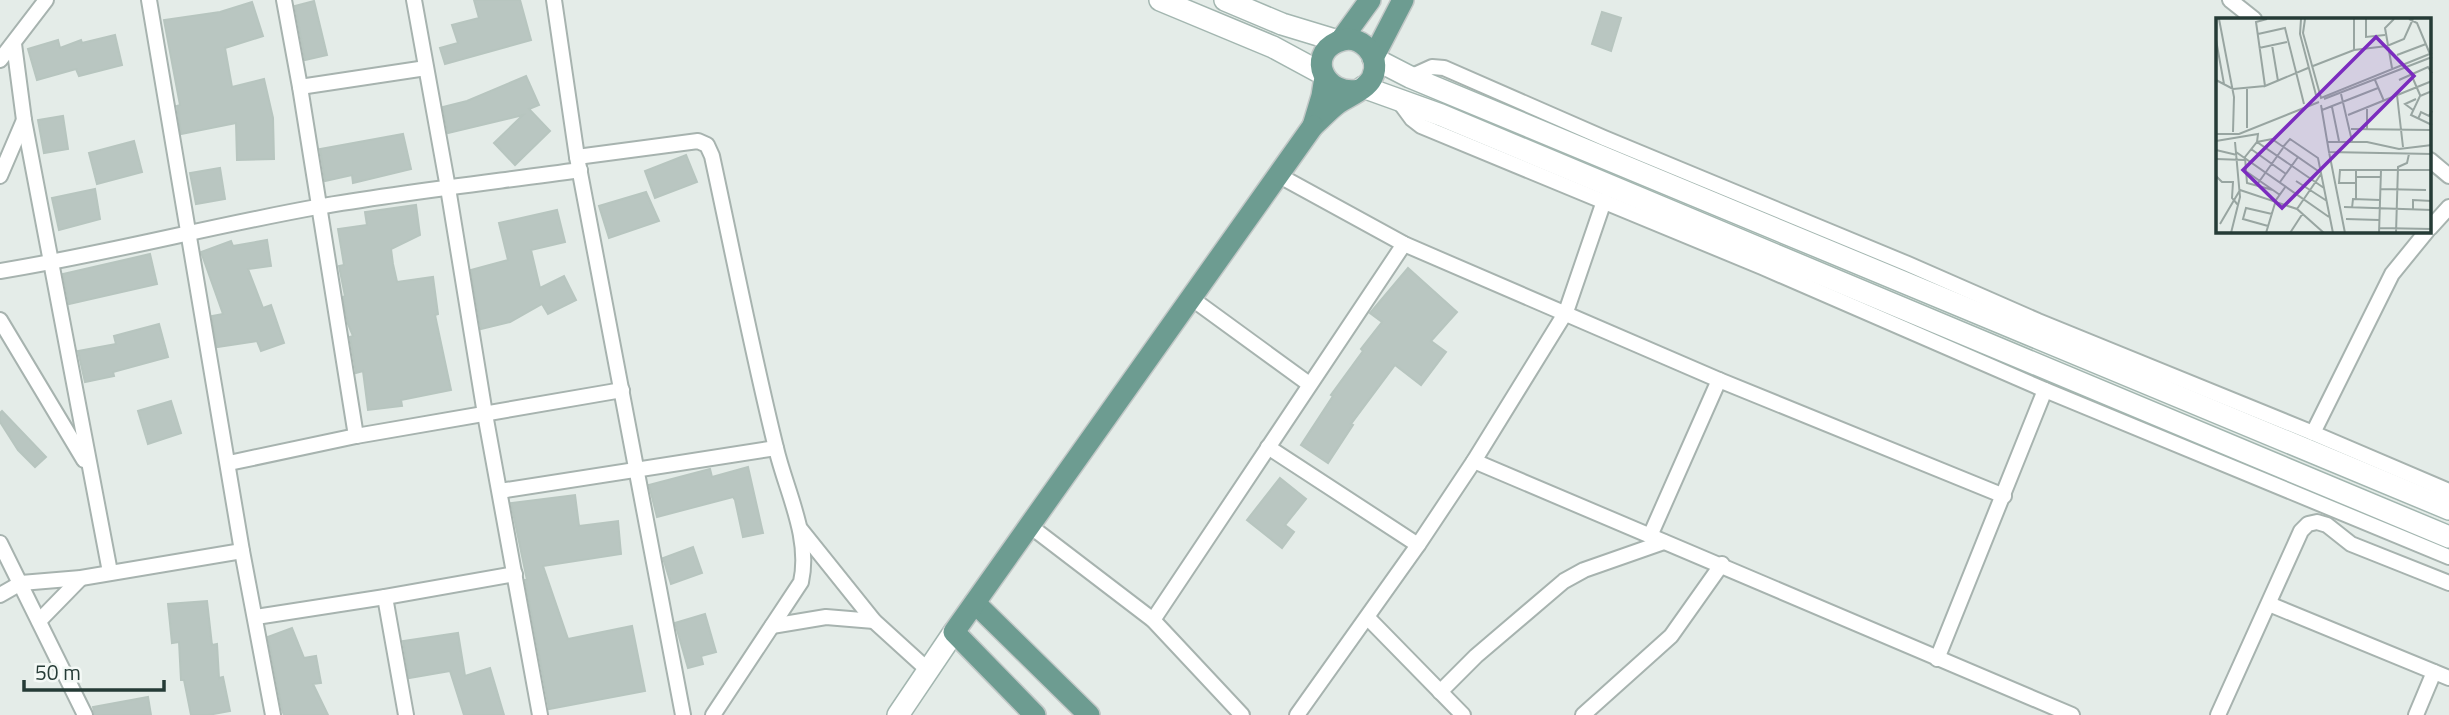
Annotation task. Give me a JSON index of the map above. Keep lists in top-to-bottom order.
{
  "scale_bar": "50 m"
}
